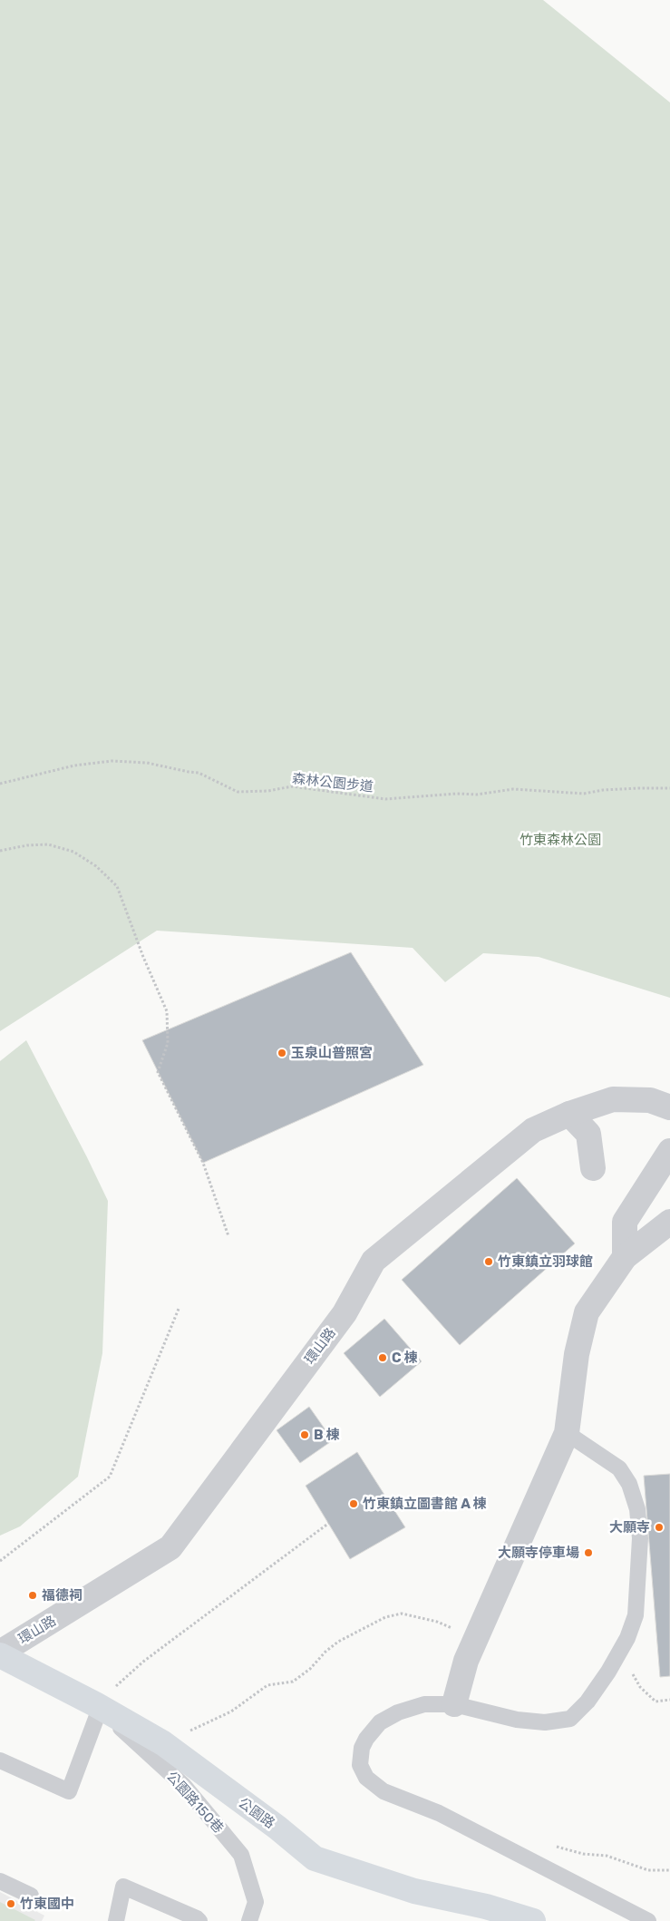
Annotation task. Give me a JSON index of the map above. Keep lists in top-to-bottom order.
{
  "streets": {
    "street": ["環山路", "公園路"],
    "lane": ["公園路150巷"],
    "path": ["森林公園步道"]
  },
  "crossings": [
    ["環山路", "公園路"],
    ["公園路150巷", "公園路"]
  ],
  "parks": ["竹東森林公園"],
  "places": [
    "玉泉山普照宮",
    "竹東鎮立羽球館",
    "C 棟",
    "B 棟",
    "竹東鎮立圖書館 A 棟",
    "大願寺",
    "大願寺停車場",
    "福德祠",
    "竹東國中"
  ]
}
